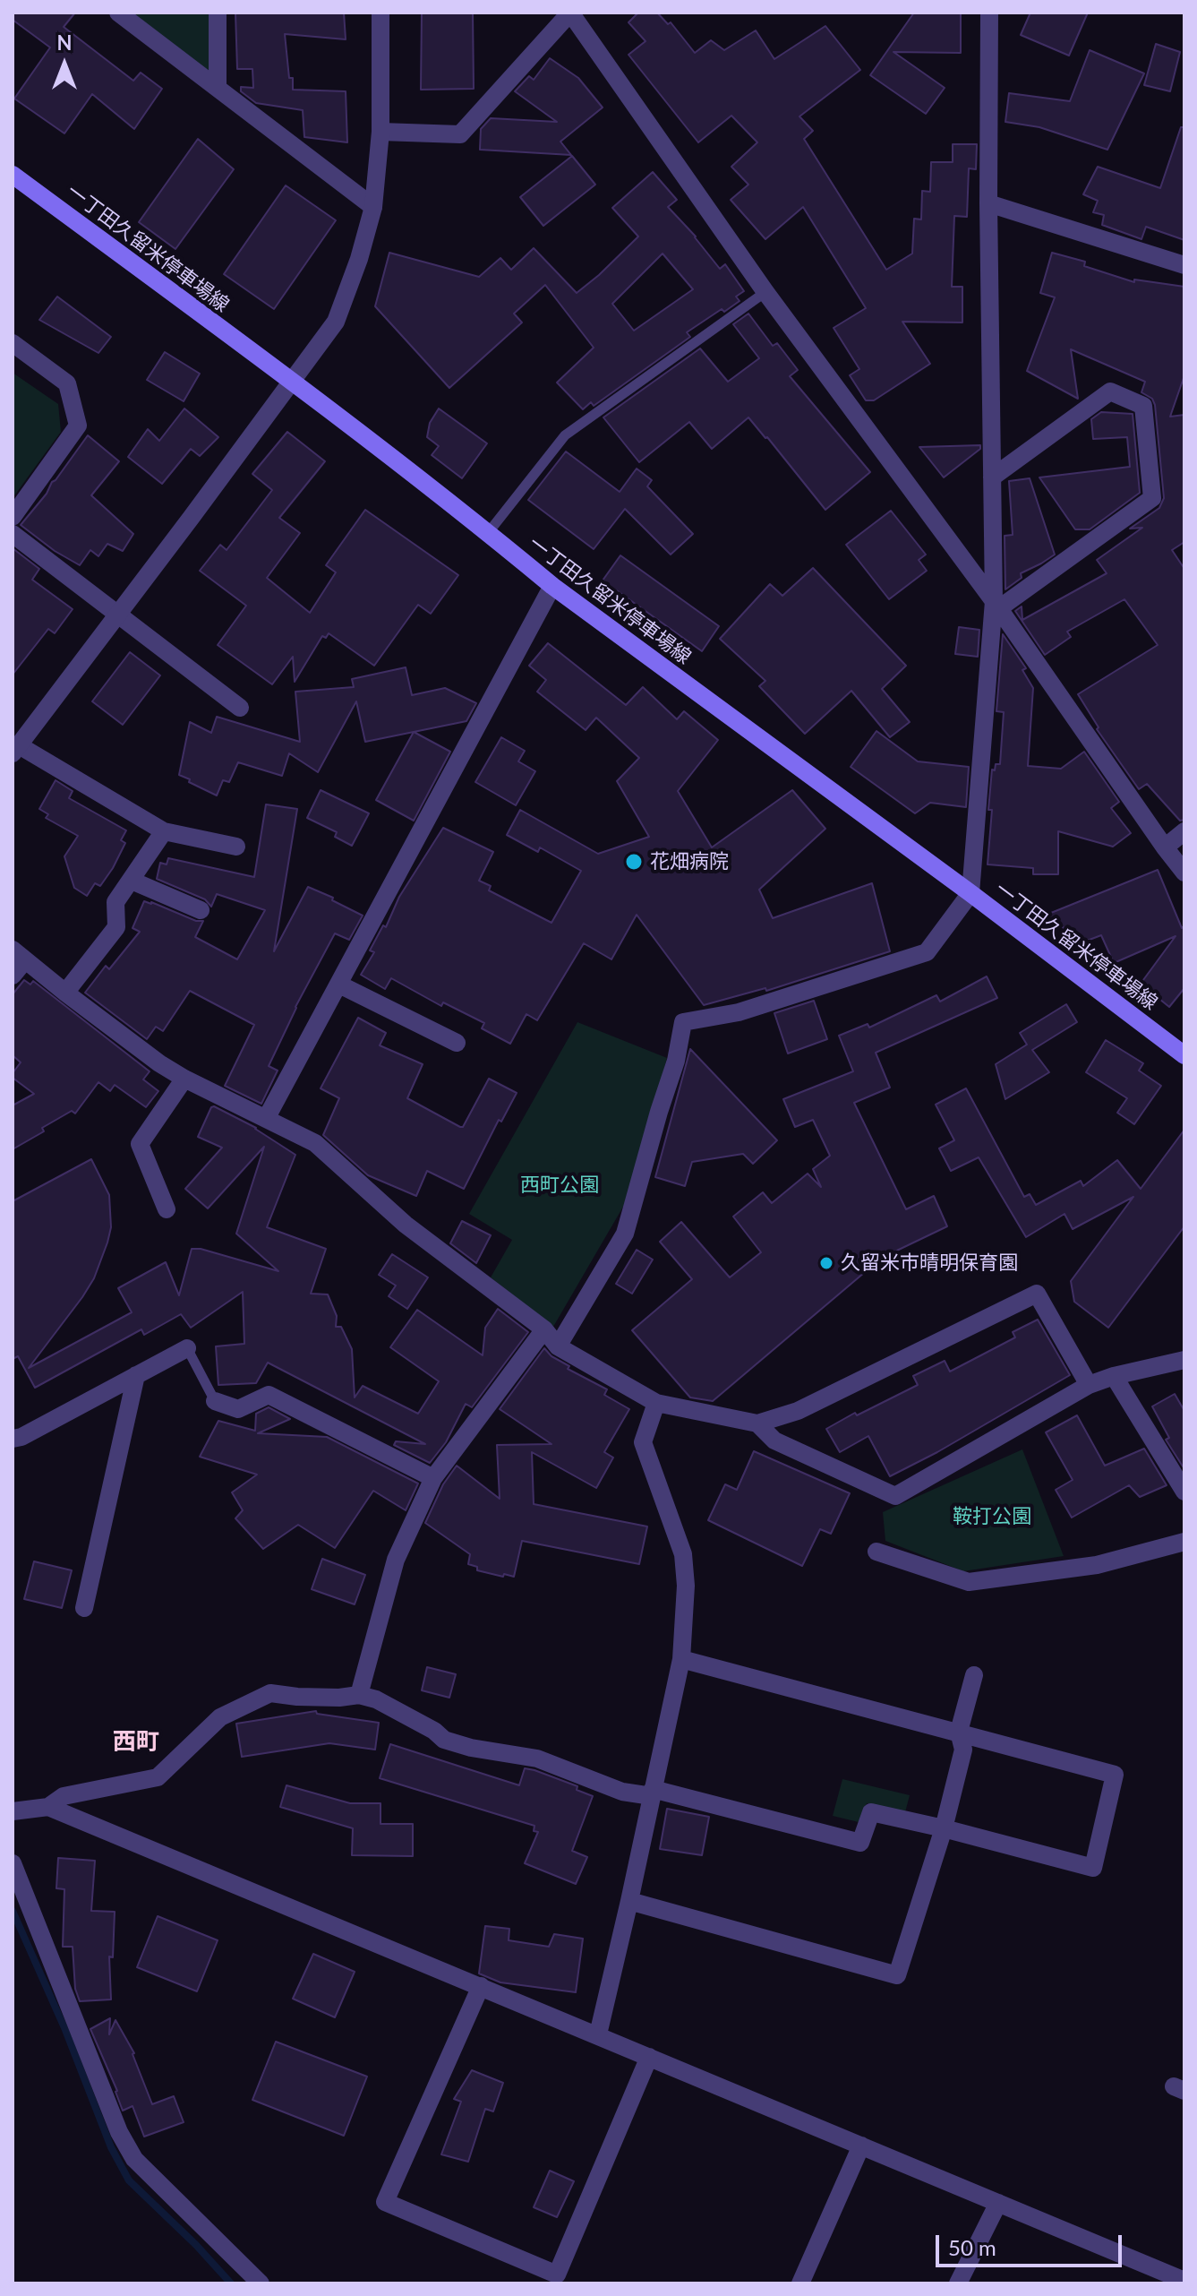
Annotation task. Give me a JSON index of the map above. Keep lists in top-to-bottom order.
{
  "streets": {
    "main road": ["一丁田久留米停車場線"]
  },
  "districts": ["西町"],
  "parks": ["西町公園", "鞍打公園"],
  "places": ["花畑病院", "久留米市晴明保育園"],
  "scale_bar": "50 m",
  "north": "top"
}
